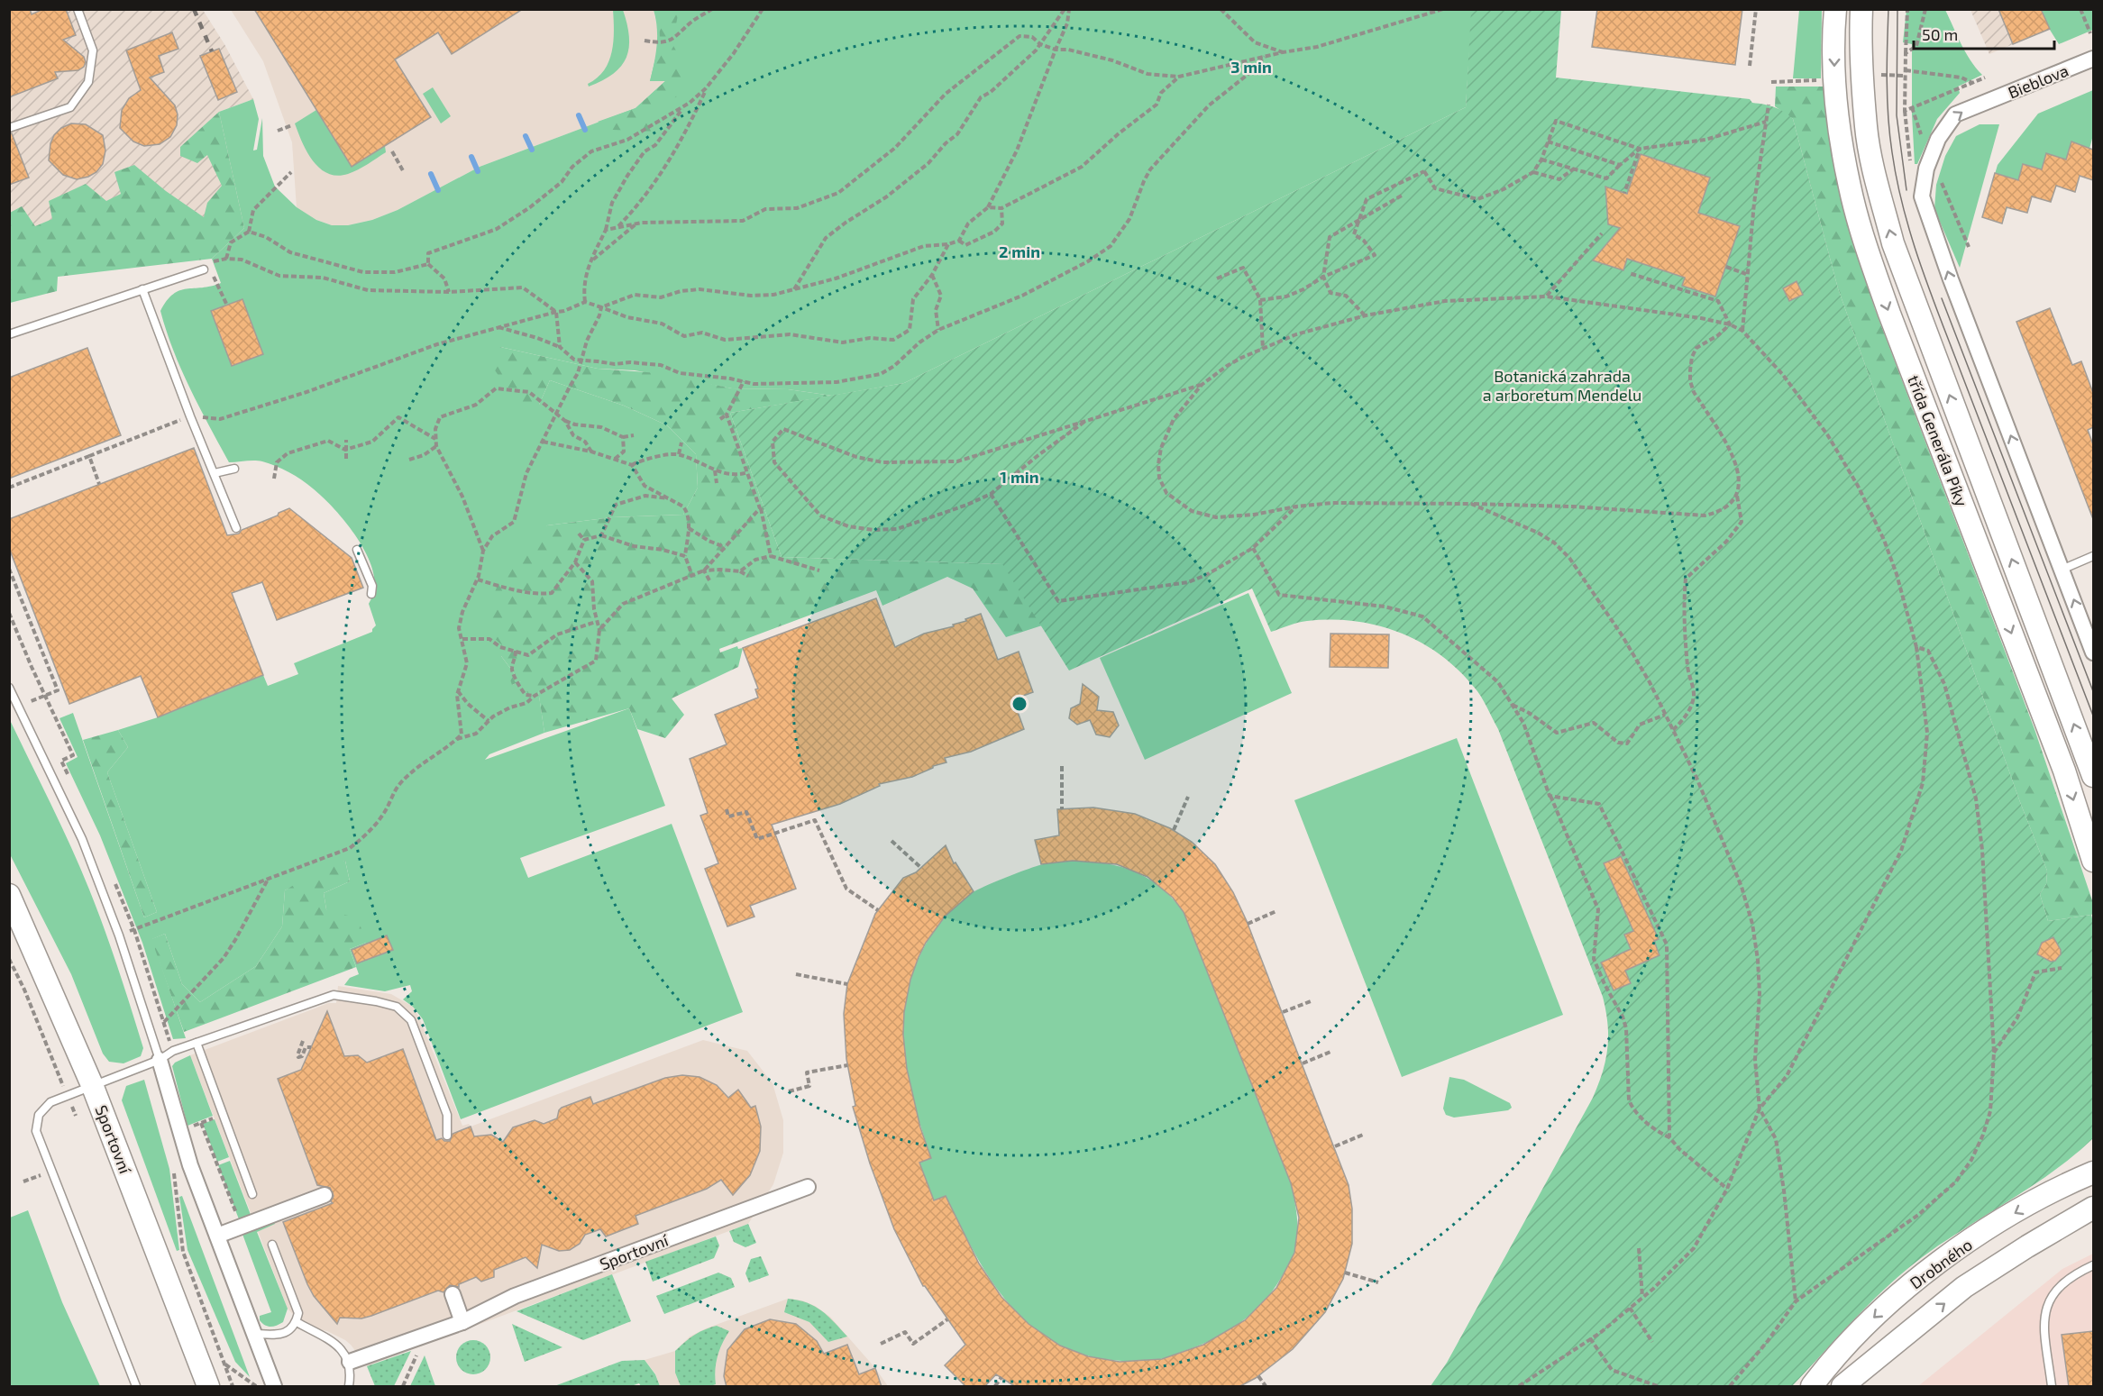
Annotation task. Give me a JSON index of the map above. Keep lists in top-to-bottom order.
{
  "streets": {
    "main road": ["třída Generála Píky", "Sportovní", "Drobného"],
    "street": ["Bieblova"]
  },
  "one_way": ["Bieblova"],
  "parks": ["Botanická zahrada a arboretum Mendelu"],
  "scale_bar": "50 m",
  "rings": ["3 min", "2 min", "1 min"]
}
